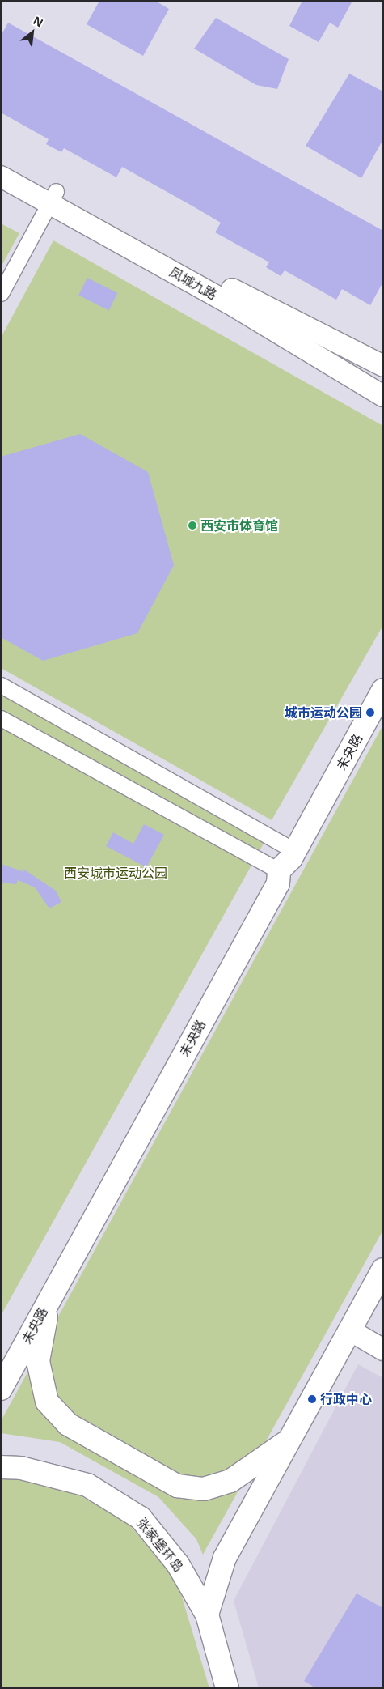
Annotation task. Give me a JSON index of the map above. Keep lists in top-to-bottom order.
{
  "streets": {
    "main road": ["未央路", "张家堡环岛"],
    "street": ["凤城九路"]
  },
  "parks": ["西安城市运动公园"],
  "places": ["西安市体育馆", "城市运动公园", "行政中心"],
  "north": "top right"
}
